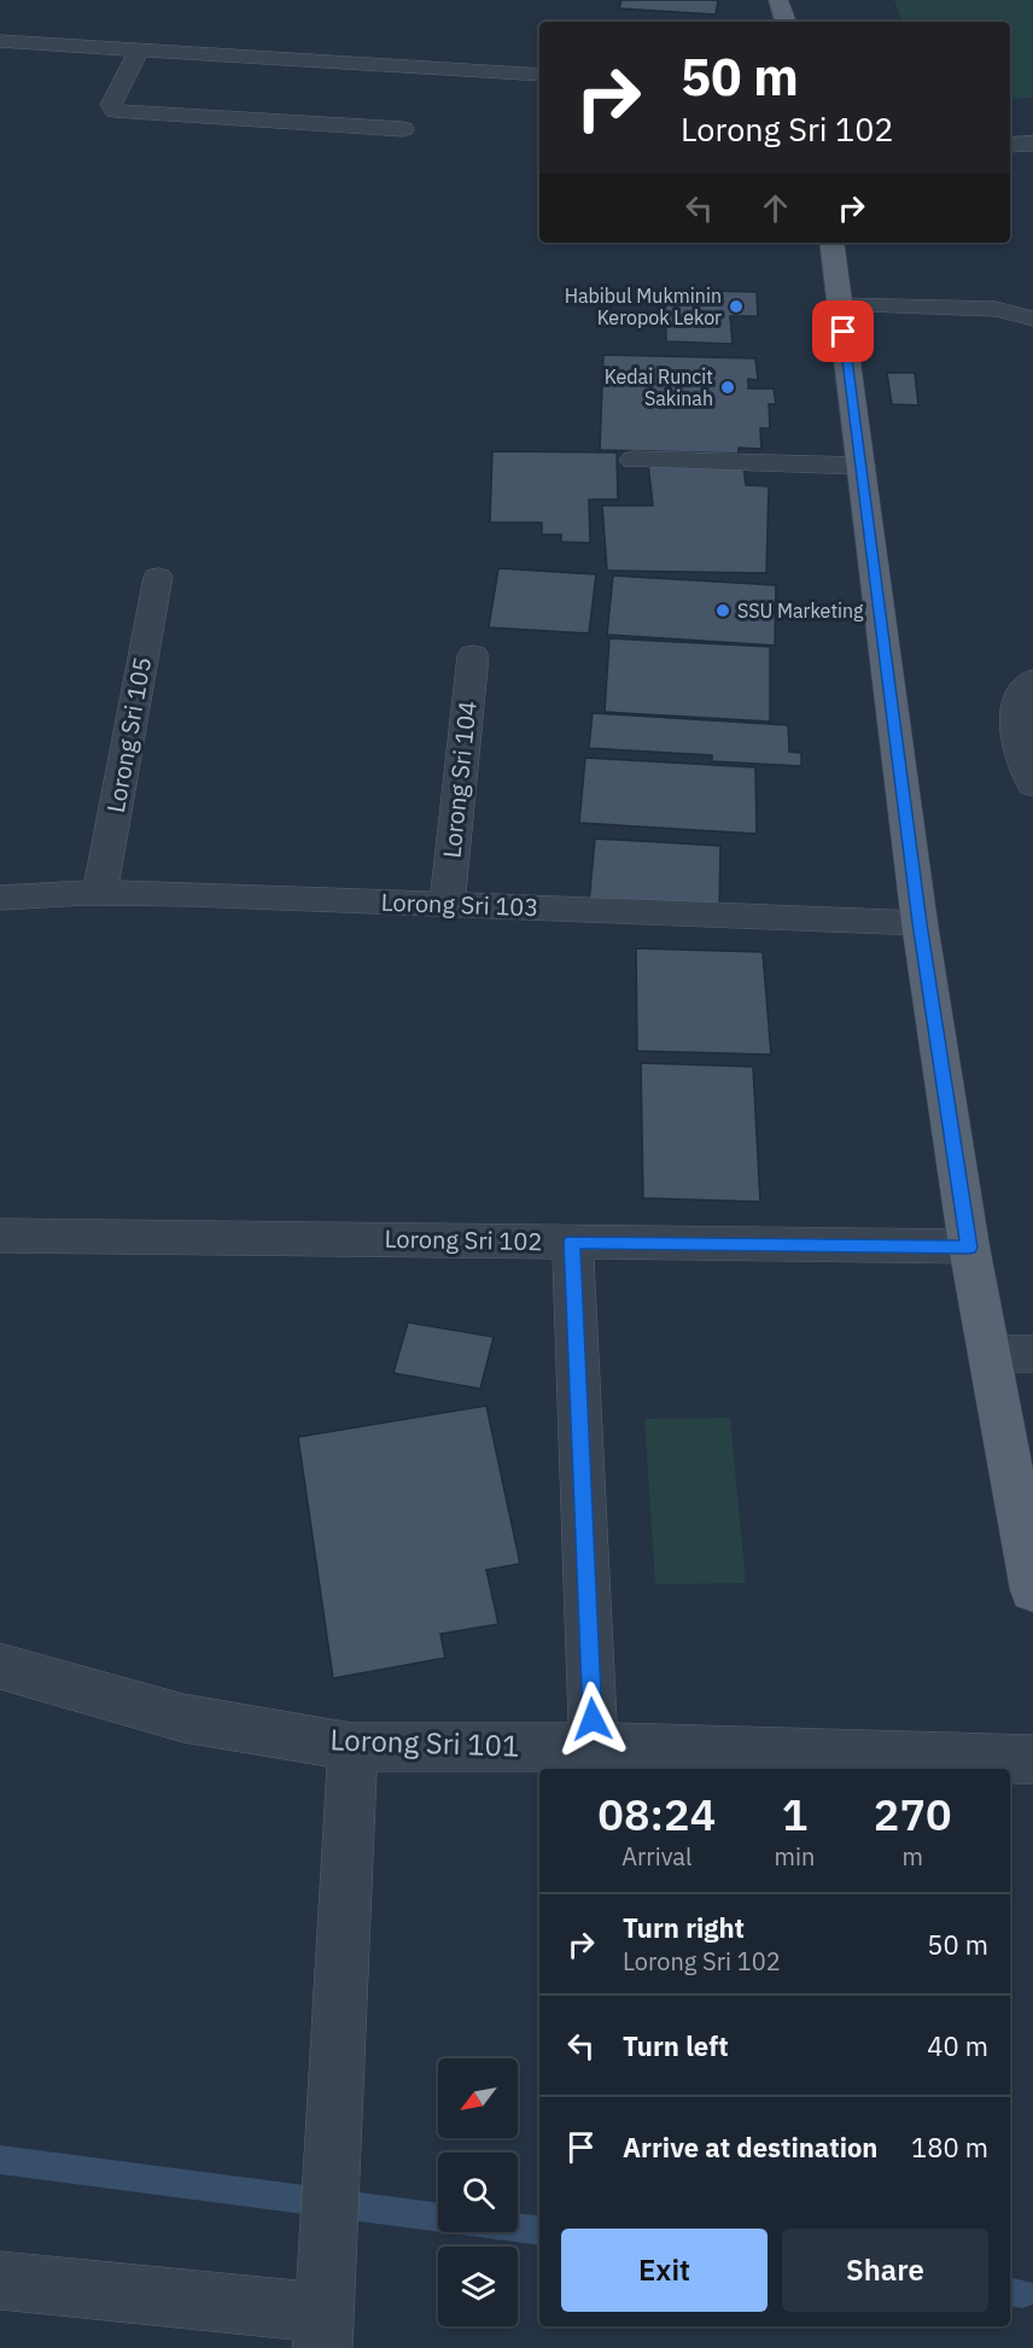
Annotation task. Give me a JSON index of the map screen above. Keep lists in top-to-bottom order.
{
  "streets": {
    "street": [
      "Lorong Sri 105",
      "Lorong Sri 104",
      "Lorong Sri 103",
      "Lorong Sri 102",
      "Lorong Sri 101"
    ]
  },
  "crossings": [
    ["Lorong Sri 105", "Lorong Sri 103"],
    ["Lorong Sri 104", "Lorong Sri 103"]
  ],
  "places": ["Habibul Mukminin Keropok Lekor", "Kedai Runcit Sakinah", "SSU Marketing"],
  "north": "bottom left",
  "page": {
    "turn": ["50 m", "Lorong Sri 102"],
    "eta": [
      "08:24",
      "Arrival",
      "1",
      "min",
      "270",
      "m"
    ],
    "list": [
      {
        "name": "Turn right",
        "note": "Lorong Sri 102",
        "value": "50 m"
      },
      {
        "name": "Turn left",
        "value": "40 m"
      },
      {
        "name": "Arrive at destination",
        "value": "180 m"
      }
    ],
    "buttons": ["Exit", "Share"]
  }
}
